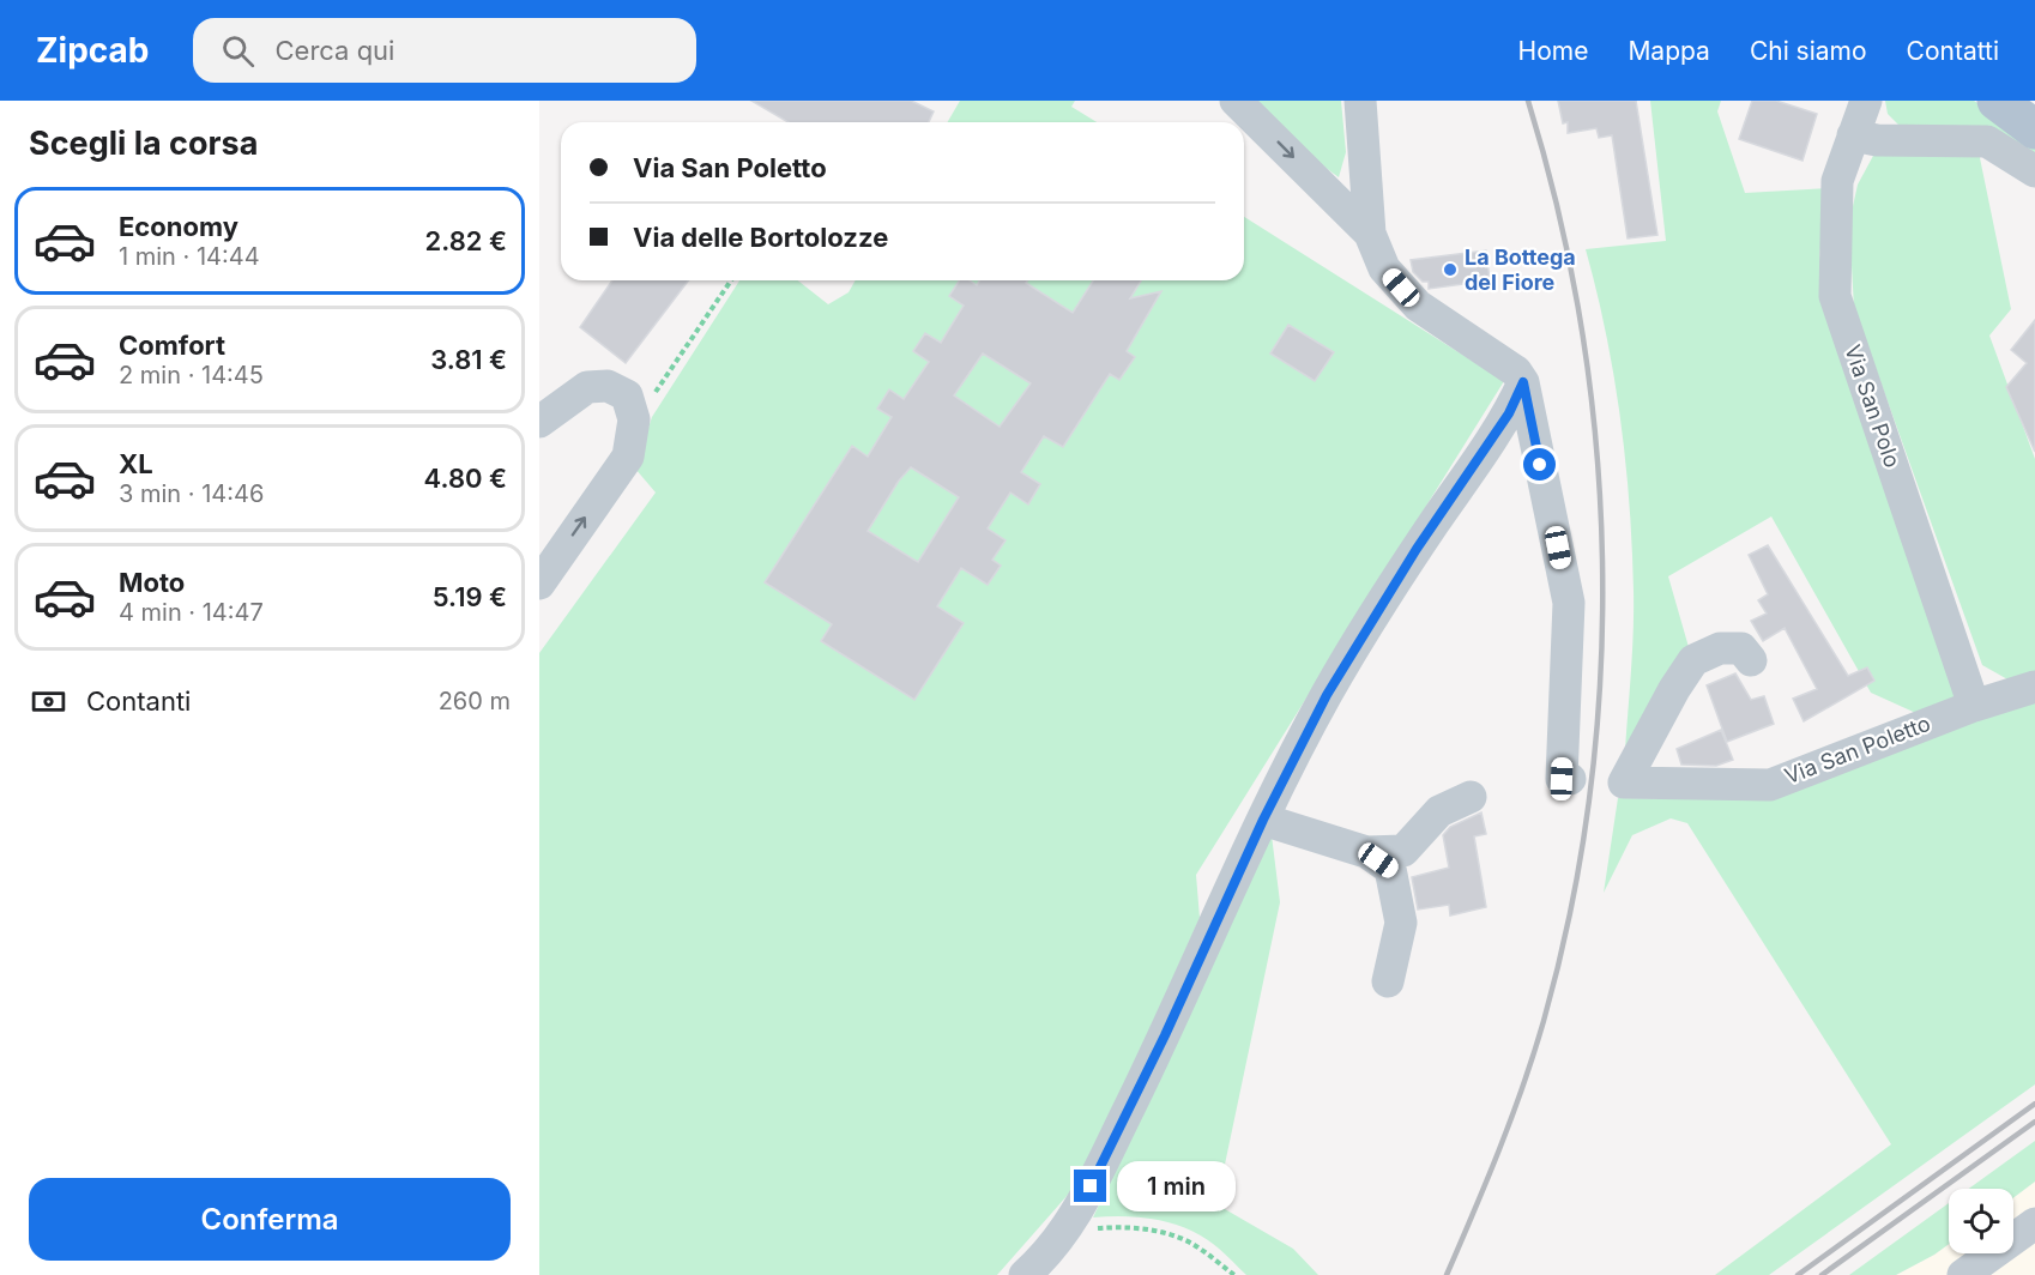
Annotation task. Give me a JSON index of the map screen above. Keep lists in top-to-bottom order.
{
  "streets": {
    "street": ["Via San Polo", "Via San Poletto"]
  },
  "crossings": [
    ["Via San Polo", "Via San Poletto"]
  ],
  "places": ["La Bottega del Fiore"],
  "page": {
    "header": "Zipcab",
    "search": "Cerca qui",
    "nav": [
      "Home",
      "Mappa",
      "Chi siamo",
      "Contatti"
    ],
    "heading": "Scegli la corsa",
    "banner": ["Via San Poletto", "Via delle Bortolozze"],
    "list": [
      {
        "name": "Economy",
        "note": "1 min · 14:44",
        "value": "2.82 €"
      },
      {
        "name": "Comfort",
        "note": "2 min · 14:45",
        "value": "3.81 €"
      },
      {
        "name": "XL",
        "note": "3 min · 14:46",
        "value": "4.80 €"
      },
      {
        "name": "Moto",
        "note": "4 min · 14:47",
        "value": "5.19 €"
      }
    ],
    "pay": ["Contanti", "260 m"],
    "bubble": "1 min",
    "buttons": "Conferma"
  }
}
